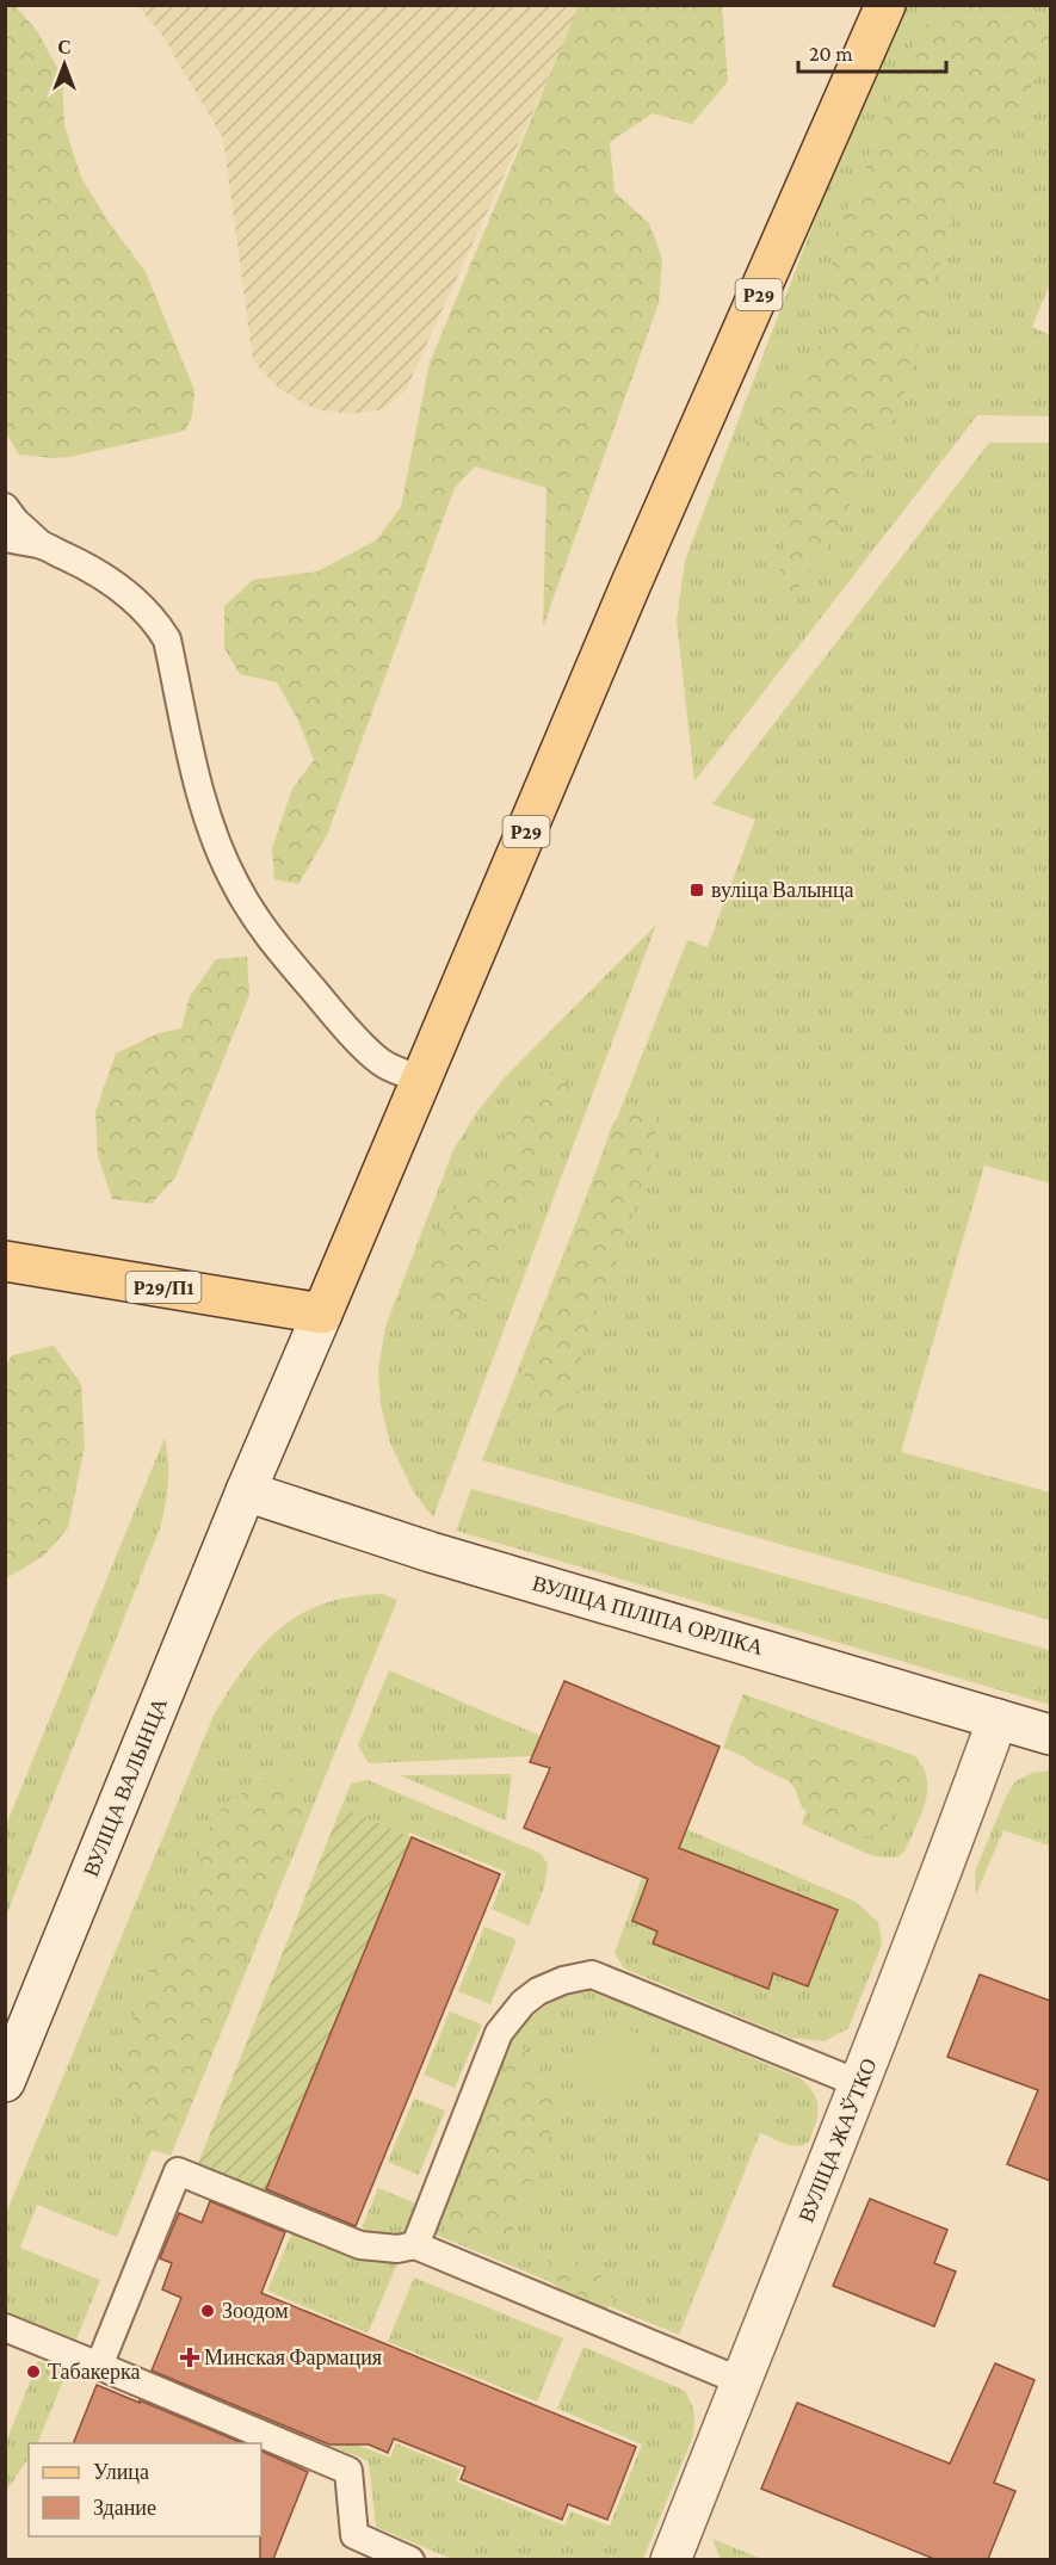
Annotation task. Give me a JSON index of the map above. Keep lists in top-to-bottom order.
{
  "streets": {
    "main road": ["Р29", "Р29/П1"],
    "street": ["ВУЛІЦА ПІЛІПА ОРЛІКА", "ВУЛІЦА ВАЛЫНЦА", "ВУЛІЦА ЖАЎТКО"]
  },
  "crossings": [
    ["Р29", "Р29/П1"],
    ["Р29", "ВУЛІЦА ПІЛІПА ОРЛІКА"],
    ["Р29", "ВУЛІЦА ВАЛЫНЦА"],
    ["ВУЛІЦА ПІЛІПА ОРЛІКА", "ВУЛІЦА ВАЛЫНЦА"],
    ["ВУЛІЦА ПІЛІПА ОРЛІКА", "ВУЛІЦА ЖАЎТКО"]
  ],
  "places": {
    "transit": ["вуліца Валынца"],
    "other": ["Зоодом", "Табакерка"],
    "health": ["Минская Фармация"]
  },
  "legend": ["Улица", "Здание"],
  "scale_bar": "20 m",
  "north": "top"
}
